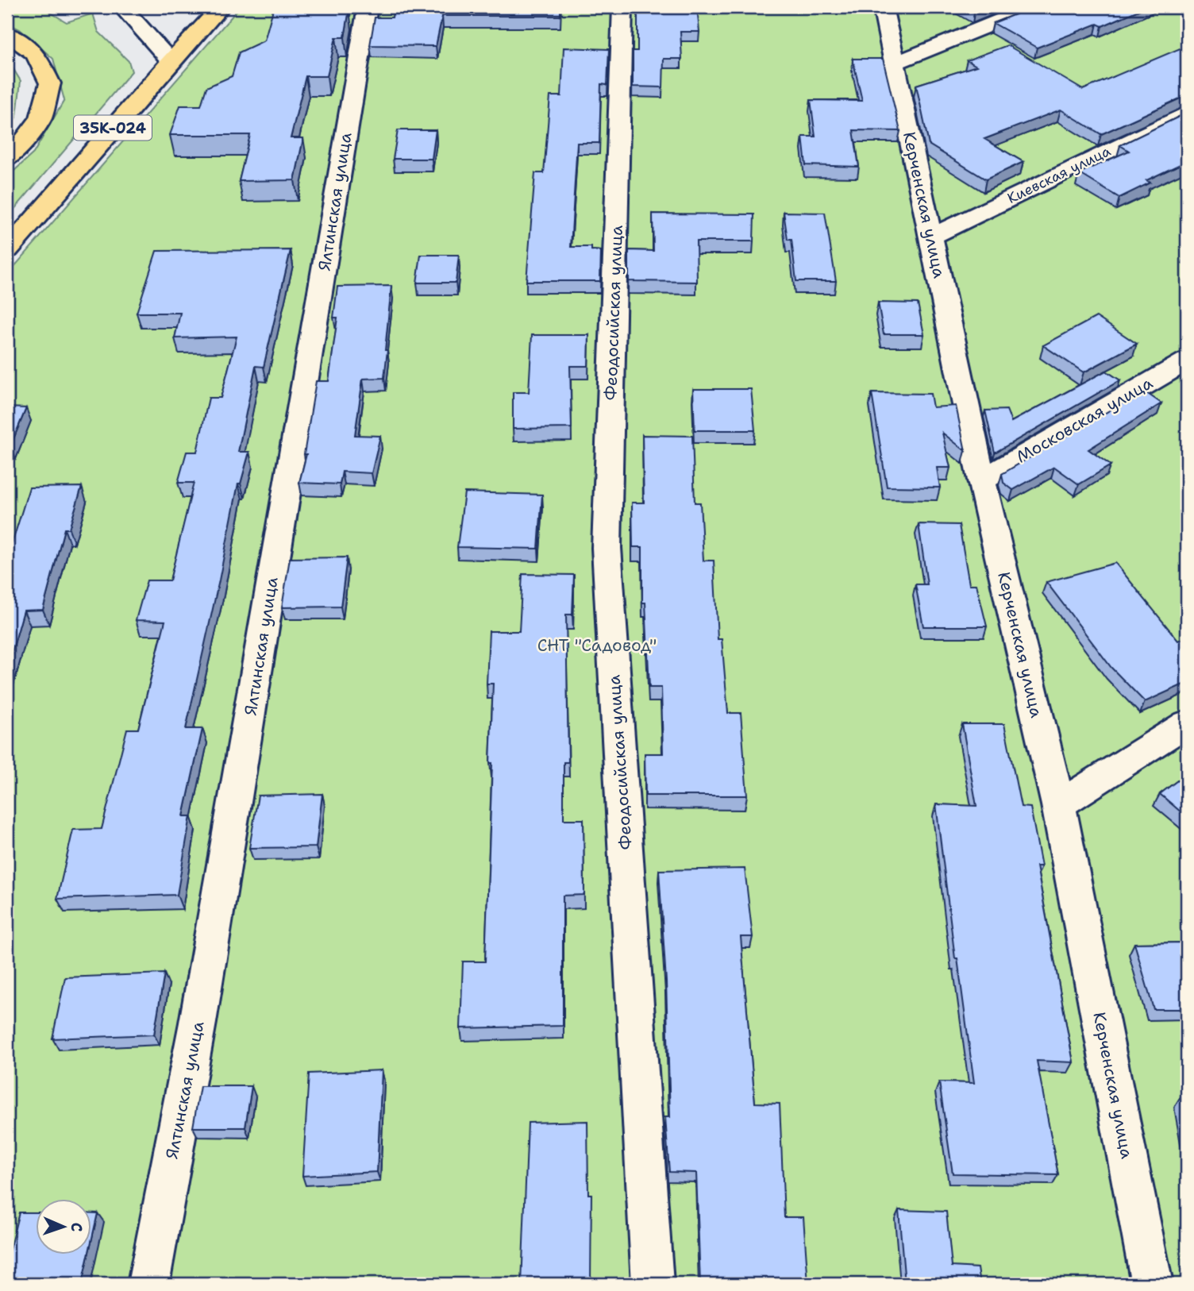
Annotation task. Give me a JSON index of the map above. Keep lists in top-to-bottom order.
{
  "streets": {
    "main road": ["35К-024"],
    "street": [
      "Киевская улица",
      "Ялтинская улица",
      "Керченская улица",
      "Феодосийская улица",
      "Московская улица"
    ]
  },
  "crossings": [
    ["Киевская улица", "Керченская улица"],
    ["Керченская улица", "Московская улица"]
  ],
  "parks": ["СНТ \"Садовод\""],
  "north": "right"
}
